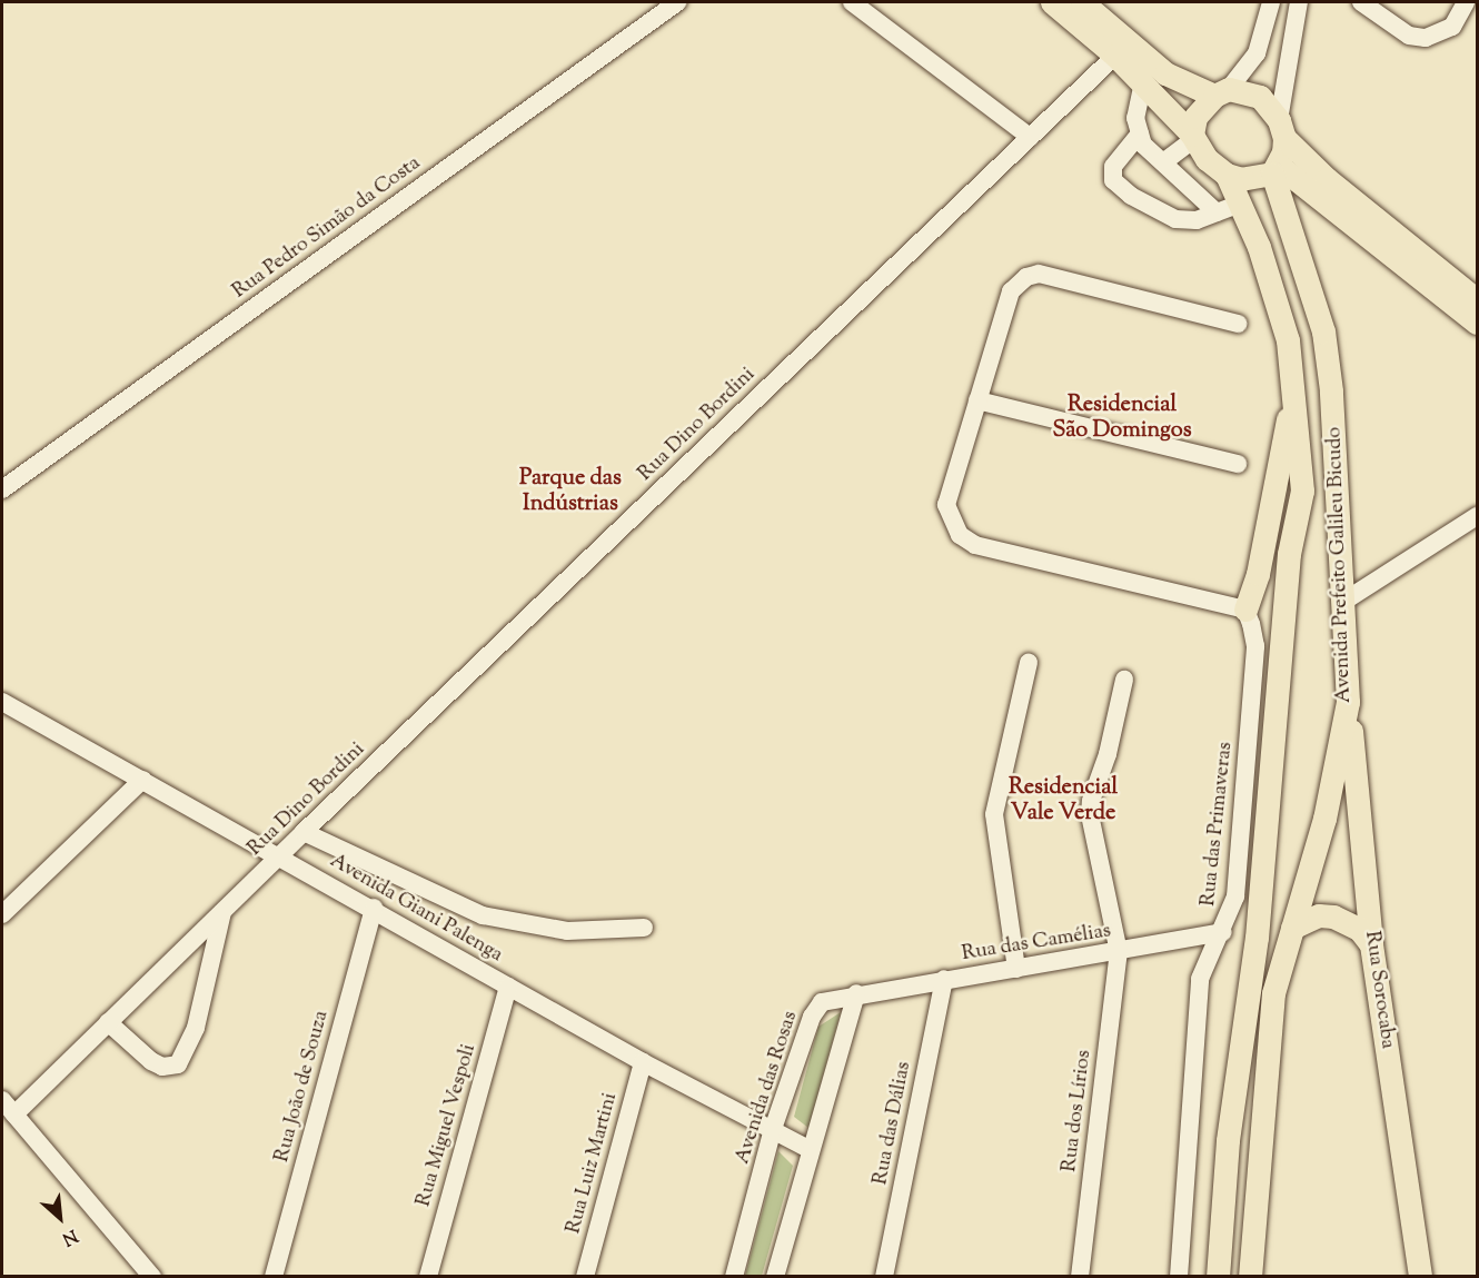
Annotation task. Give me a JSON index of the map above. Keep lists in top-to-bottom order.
{
  "streets": {
    "main road": ["Avenida Prefeito Galileu Bicudo", "Rua Sorocaba"],
    "street": [
      "Rua Pedro Simão da Costa",
      "Rua Dino Bordini",
      "Rua das Primaveras",
      "Avenida Giani Palenga",
      "Rua das Camélias",
      "Rua João de Souza",
      "Avenida das Rosas",
      "Rua dos Lírios",
      "Rua das Dálias",
      "Rua Miguel Vespoli",
      "Rua Luiz Martini"
    ]
  },
  "crossings": [
    ["Rua Dino Bordini", "Avenida Giani Palenga"],
    ["Avenida Prefeito Galileu Bicudo", "Rua Sorocaba"],
    ["Rua das Primaveras", "Rua das Camélias"],
    ["Avenida Giani Palenga", "Rua João de Souza"],
    ["Avenida Giani Palenga", "Avenida das Rosas"],
    ["Avenida Giani Palenga", "Rua Miguel Vespoli"],
    ["Avenida Giani Palenga", "Rua Luiz Martini"],
    ["Rua das Camélias", "Avenida das Rosas"],
    ["Rua das Camélias", "Rua dos Lírios"],
    ["Rua das Camélias", "Rua das Dálias"]
  ],
  "districts": ["Residencial São Domingos", "Parque das Indústrias", "Residencial Vale Verde"],
  "north": "bottom right"
}
